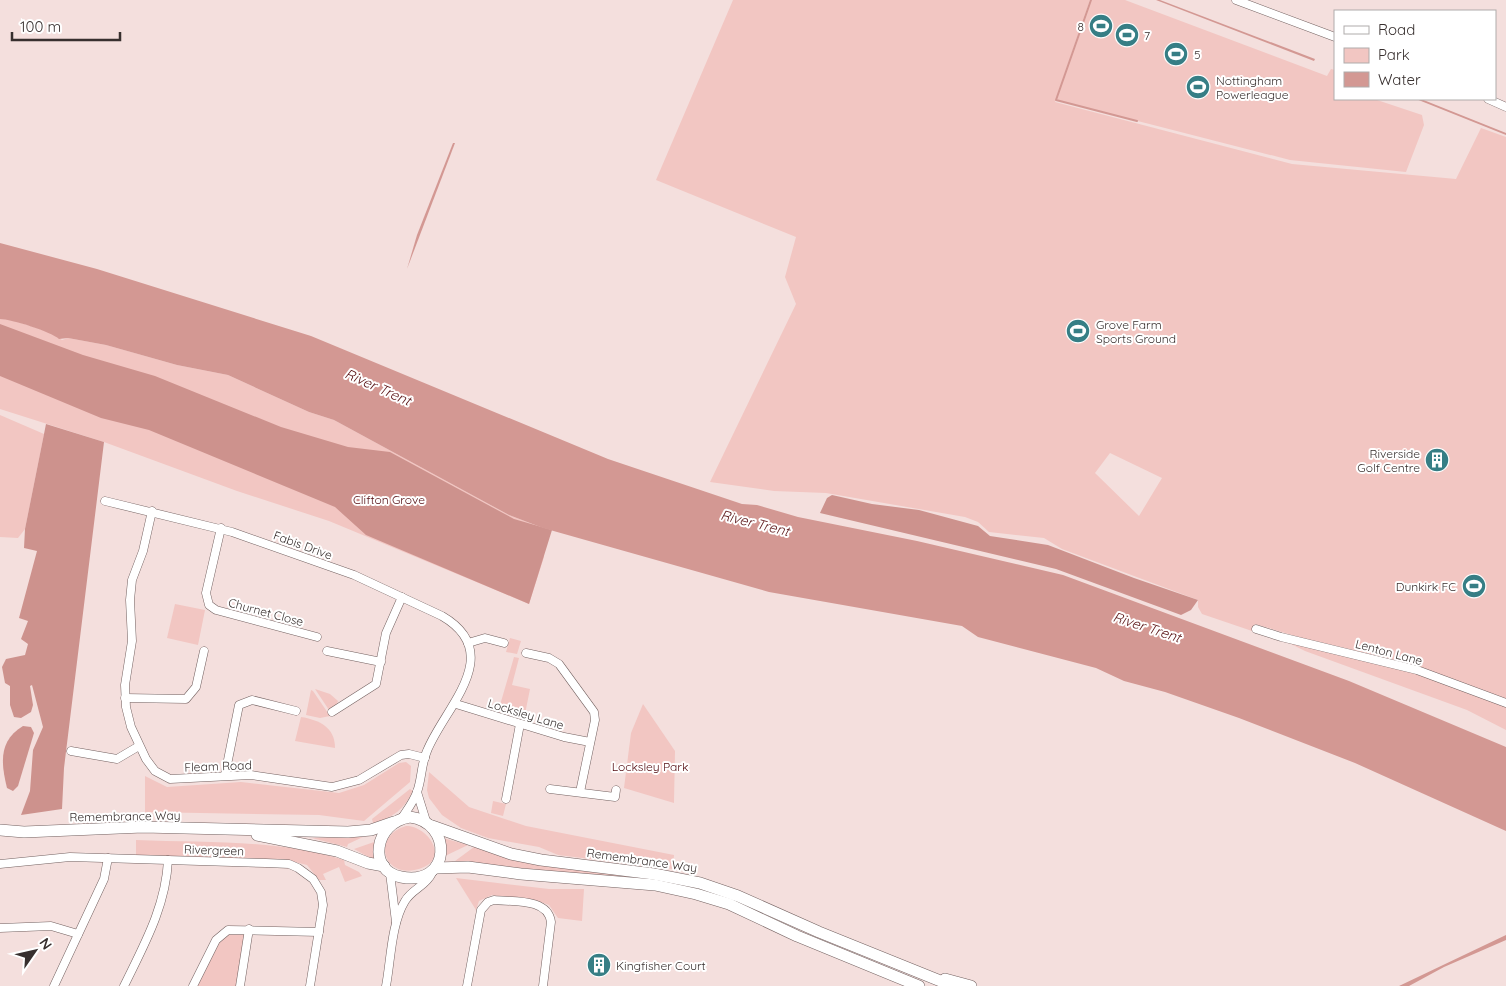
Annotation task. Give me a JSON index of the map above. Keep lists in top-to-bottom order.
{
  "streets": {
    "highway": ["Remembrance Way"],
    "street": [
      "Fabis Drive",
      "Churnet Close",
      "Lenton Lane",
      "Locksley Lane",
      "Fleam Road",
      "Rivergreen"
    ]
  },
  "crossings": [
    ["Fabis Drive", "Churnet Close"],
    ["Fabis Drive", "Fleam Road"]
  ],
  "water": ["River Trent"],
  "parks": ["Clifton Grove", "Locksley Park"],
  "places": {
    "sports": [
      "8",
      "7",
      "5",
      "Nottingham Powerleague",
      "Grove Farm Sports Ground",
      "Dunkirk FC"
    ],
    "building": ["Riverside Golf Centre", "Kingfisher Court"]
  },
  "legend": ["Road", "Park", "Water"],
  "scale_bar": "100 m",
  "north": "top right"
}
